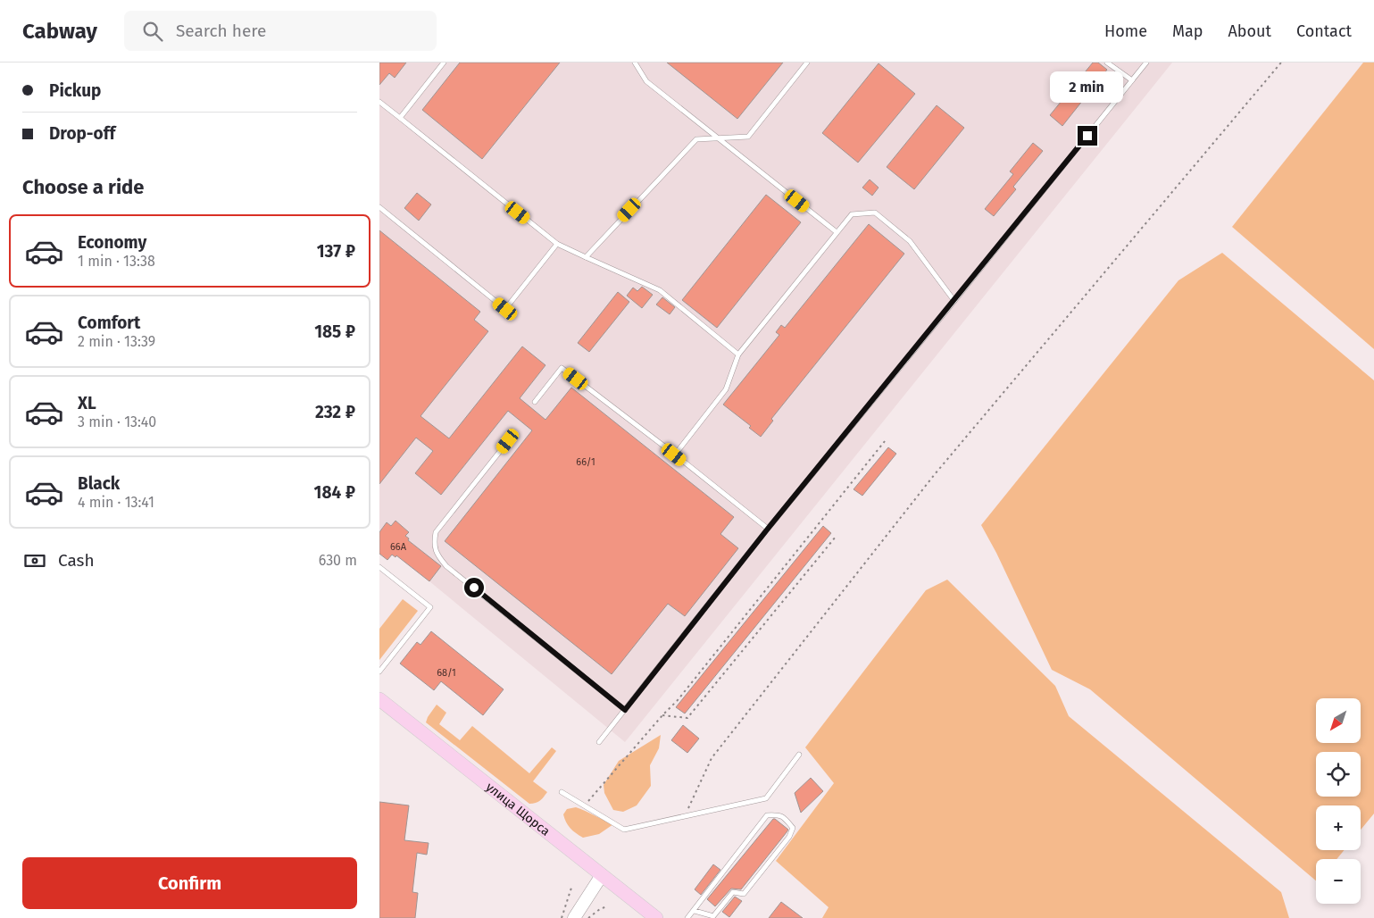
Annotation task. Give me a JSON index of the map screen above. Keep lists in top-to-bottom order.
{
  "streets": {
    "main road": ["улица Щорса"]
  },
  "house_numbers": ["66/1", "66А", "68/1"],
  "north": "bottom left",
  "page": {
    "header": "Cabway",
    "search": "Search here",
    "nav": [
      "Home",
      "Map",
      "About",
      "Contact"
    ],
    "banner": ["Pickup", "Drop-off"],
    "bubble": "2 min",
    "heading": "Choose a ride",
    "list": [
      {
        "name": "Economy",
        "note": "1 min · 13:38",
        "value": "137 ₽"
      },
      {
        "name": "Comfort",
        "note": "2 min · 13:39",
        "value": "185 ₽"
      },
      {
        "name": "XL",
        "note": "3 min · 13:40",
        "value": "232 ₽"
      },
      {
        "name": "Black",
        "note": "4 min · 13:41",
        "value": "184 ₽"
      }
    ],
    "pay": ["Cash", "630 m"],
    "map_buttons": ["+", "−"],
    "buttons": "Confirm"
  }
}
